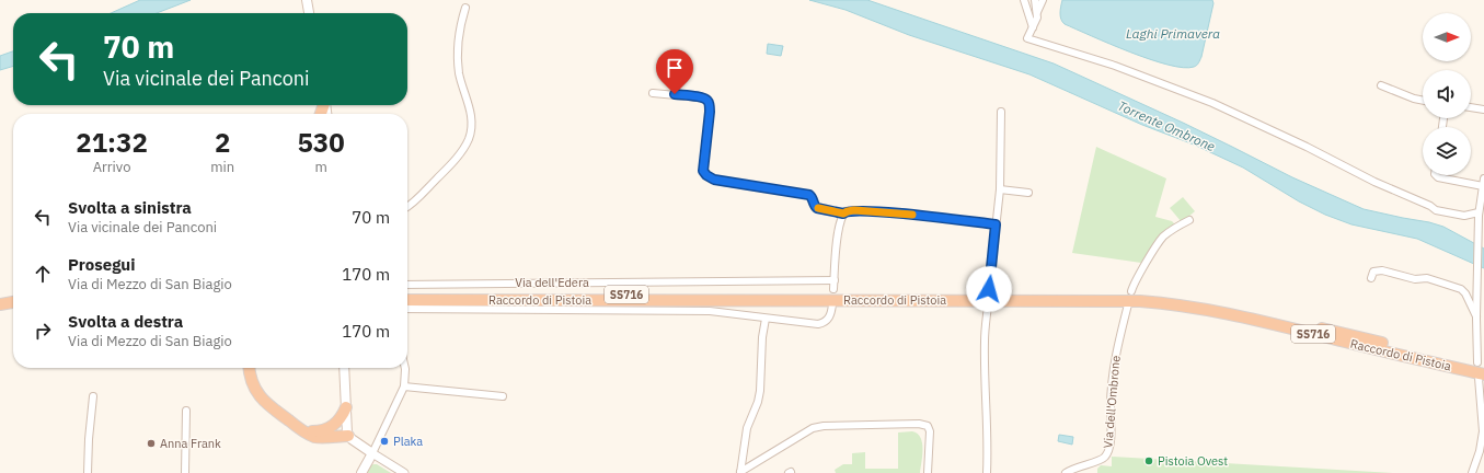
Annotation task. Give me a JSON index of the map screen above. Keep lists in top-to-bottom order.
{
  "streets": {
    "highway": ["SS716", "Raccordo di Pistoia"],
    "street": ["Via dell'Edera", "Via dell'Ombrone"]
  },
  "water": ["Laghi Primavera", "Torrente Ombrone"],
  "places": ["Plaka", "Anna Frank", "Pistoia Ovest"],
  "north": "right",
  "page": {
    "turn": ["70 m", "Via vicinale dei Panconi"],
    "eta": [
      "21:32",
      "Arrivo",
      "2",
      "min",
      "530",
      "m"
    ],
    "list": [
      {
        "name": "Svolta a sinistra",
        "note": "Via vicinale dei Panconi",
        "value": "70 m"
      },
      {
        "name": "Prosegui",
        "note": "Via di Mezzo di San Biagio",
        "value": "170 m"
      },
      {
        "name": "Svolta a destra",
        "note": "Via di Mezzo di San Biagio",
        "value": "170 m"
      }
    ]
  }
}
